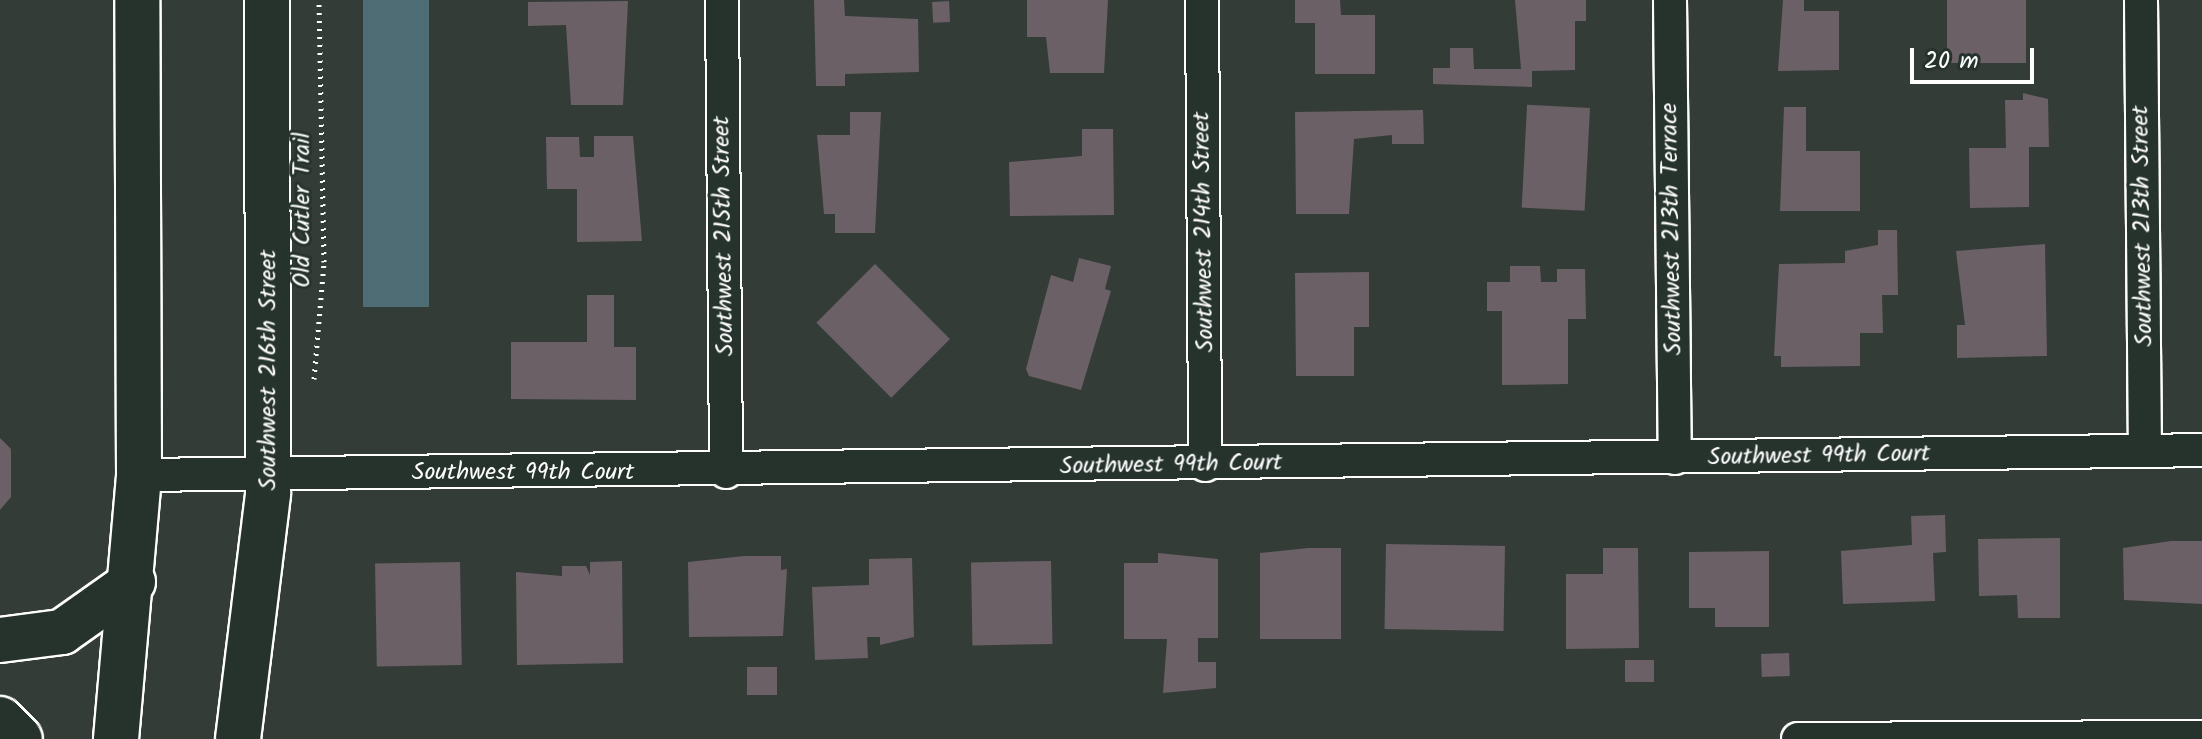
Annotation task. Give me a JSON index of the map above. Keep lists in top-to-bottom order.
{
  "streets": {
    "main road": ["Southwest 216th Street"],
    "street": [
      "Southwest 213th Street",
      "Southwest 213th Terrace",
      "Southwest 214th Street",
      "Southwest 215th Street",
      "Southwest 99th Court"
    ],
    "path": ["Old Cutler Trail"]
  },
  "crossings": [
    ["Southwest 213th Street", "Southwest 99th Court"],
    ["Southwest 213th Terrace", "Southwest 99th Court"],
    ["Southwest 214th Street", "Southwest 99th Court"],
    ["Southwest 215th Street", "Southwest 99th Court"],
    ["Southwest 216th Street", "Southwest 99th Court"]
  ],
  "scale_bar": "20 m"
}
